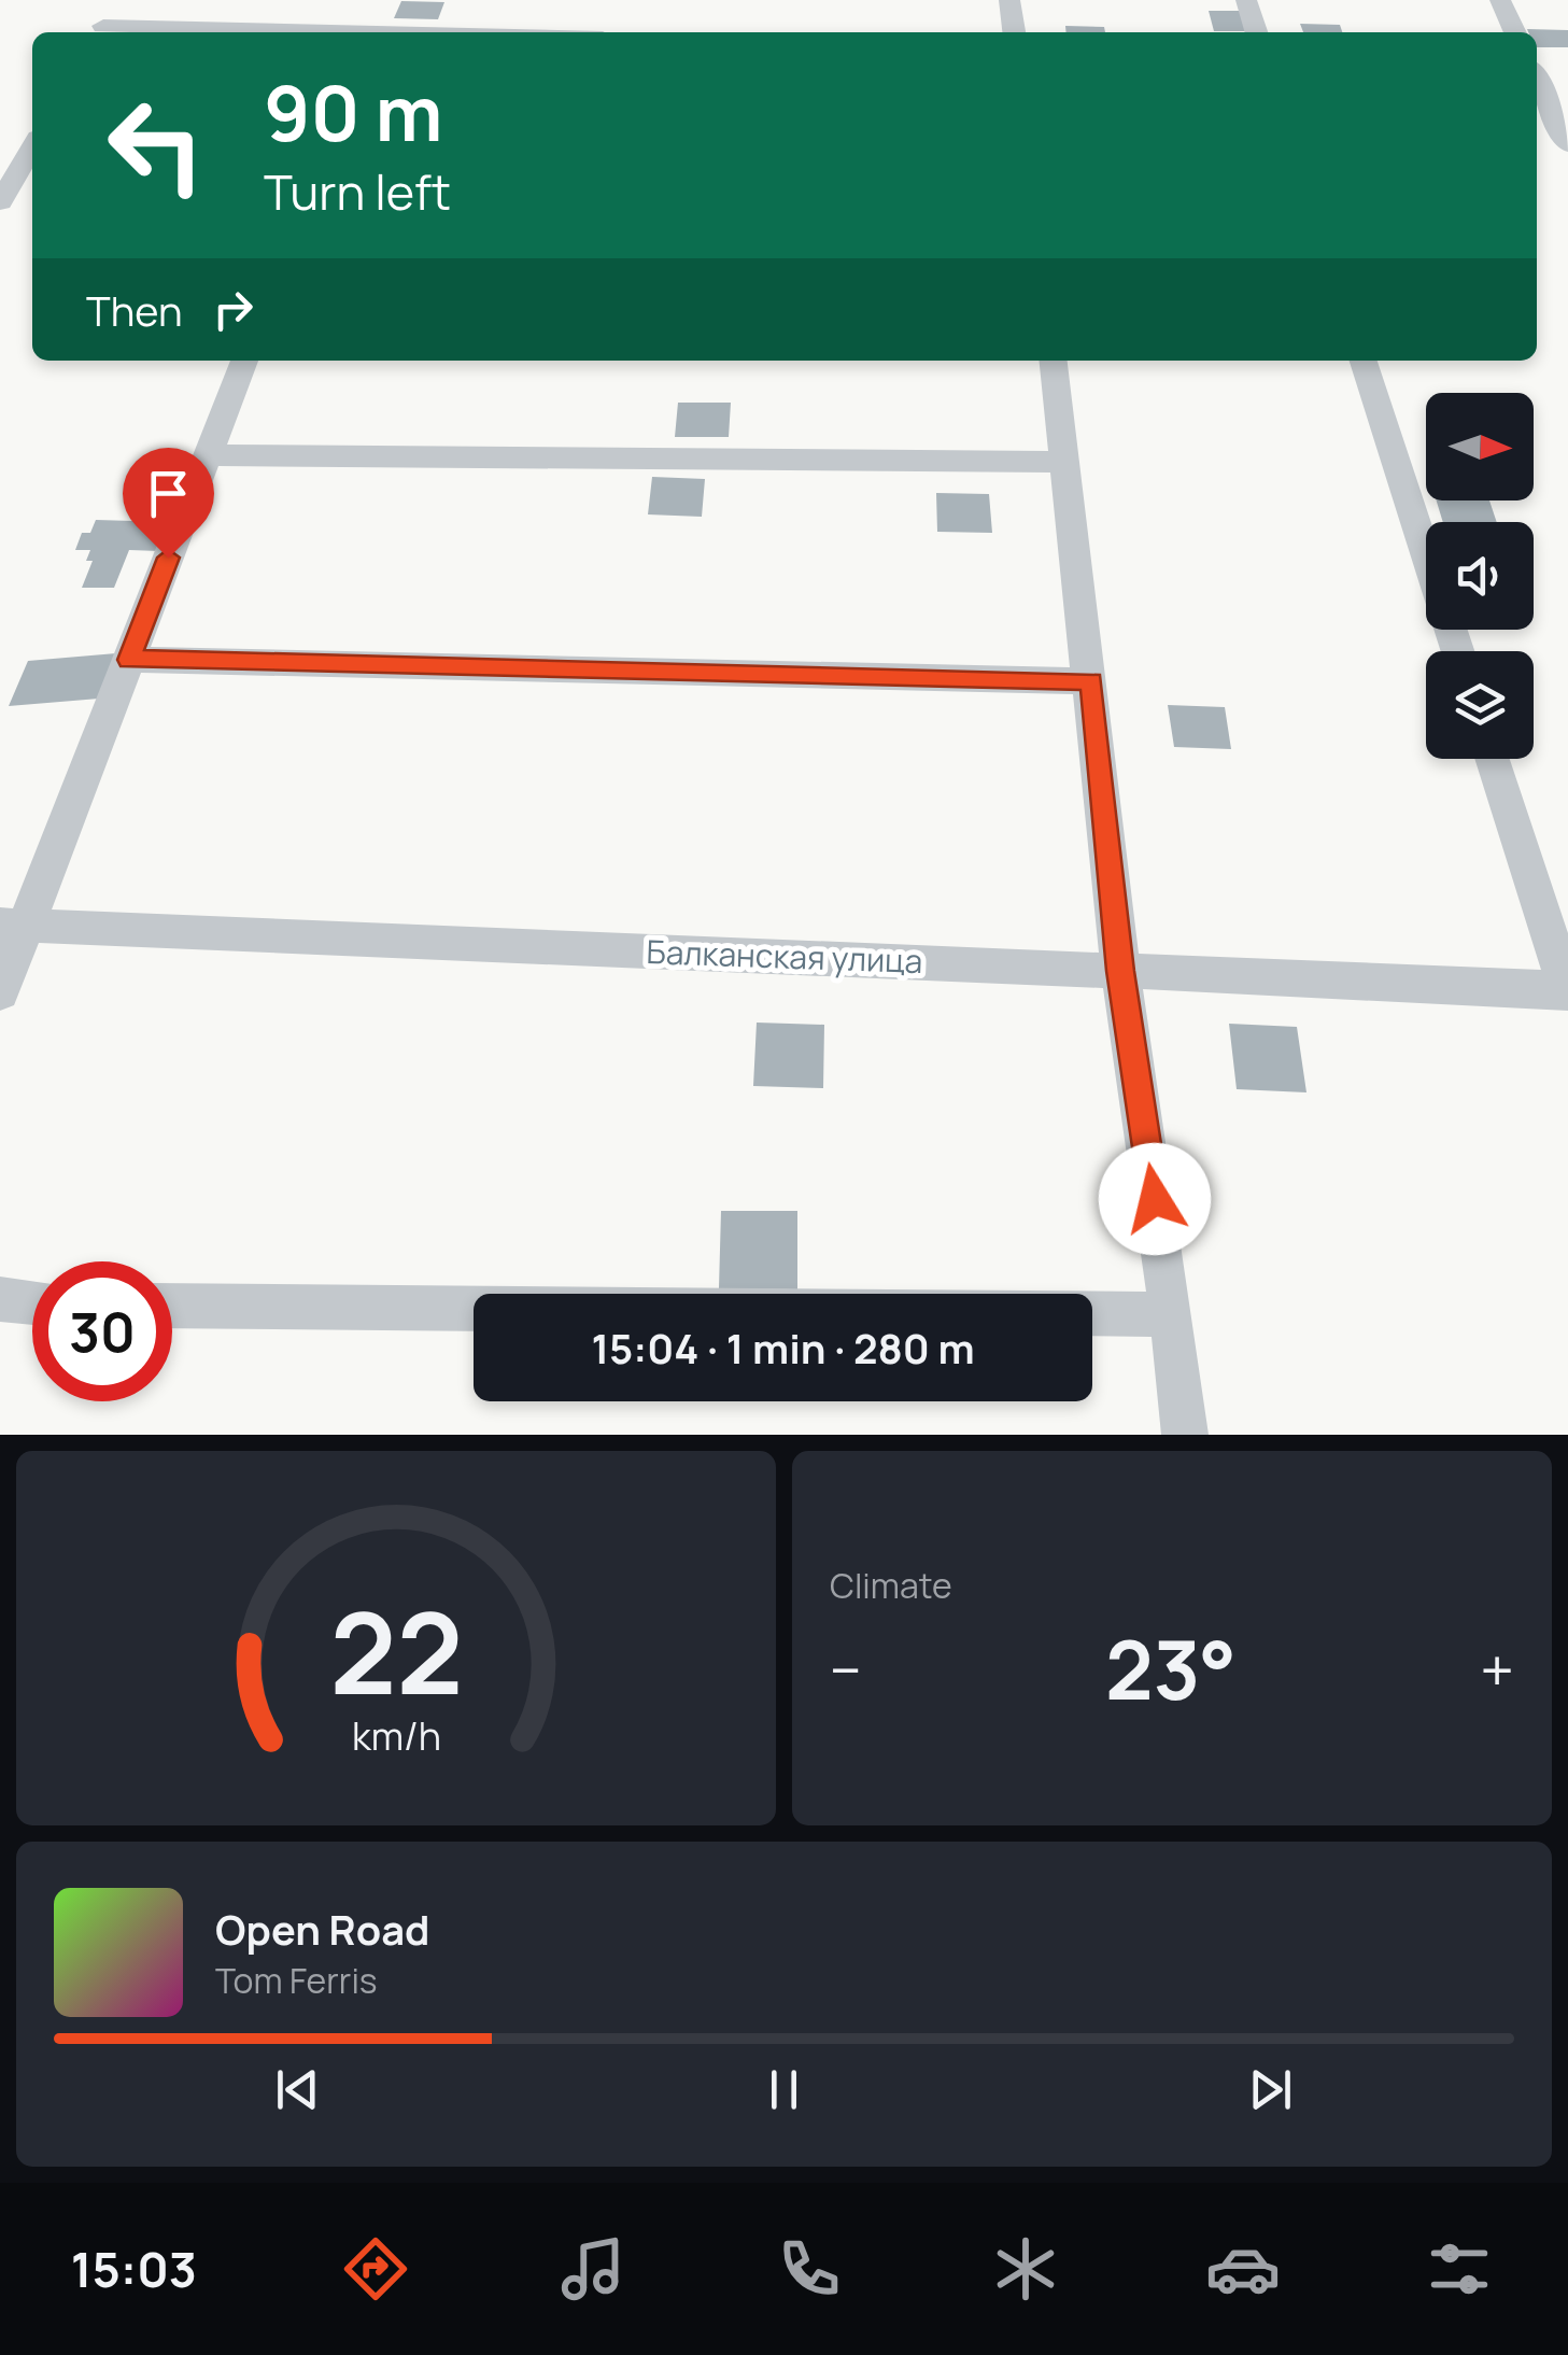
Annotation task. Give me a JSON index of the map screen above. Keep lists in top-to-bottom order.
{
  "streets": {
    "street": ["Балканская улица"]
  },
  "north": "right",
  "page": {
    "turn": ["90 m", "Turn left"],
    "then": "Then",
    "limit": "30",
    "trip": "15:04 · 1 min · 280 m",
    "tile": "Climate",
    "heat": ["−", "23°", "+"],
    "song": ["Open Road", "Tom Ferris"],
    "tabs": "15:03",
    "gauge": ["22", "km/h"]
  }
}
